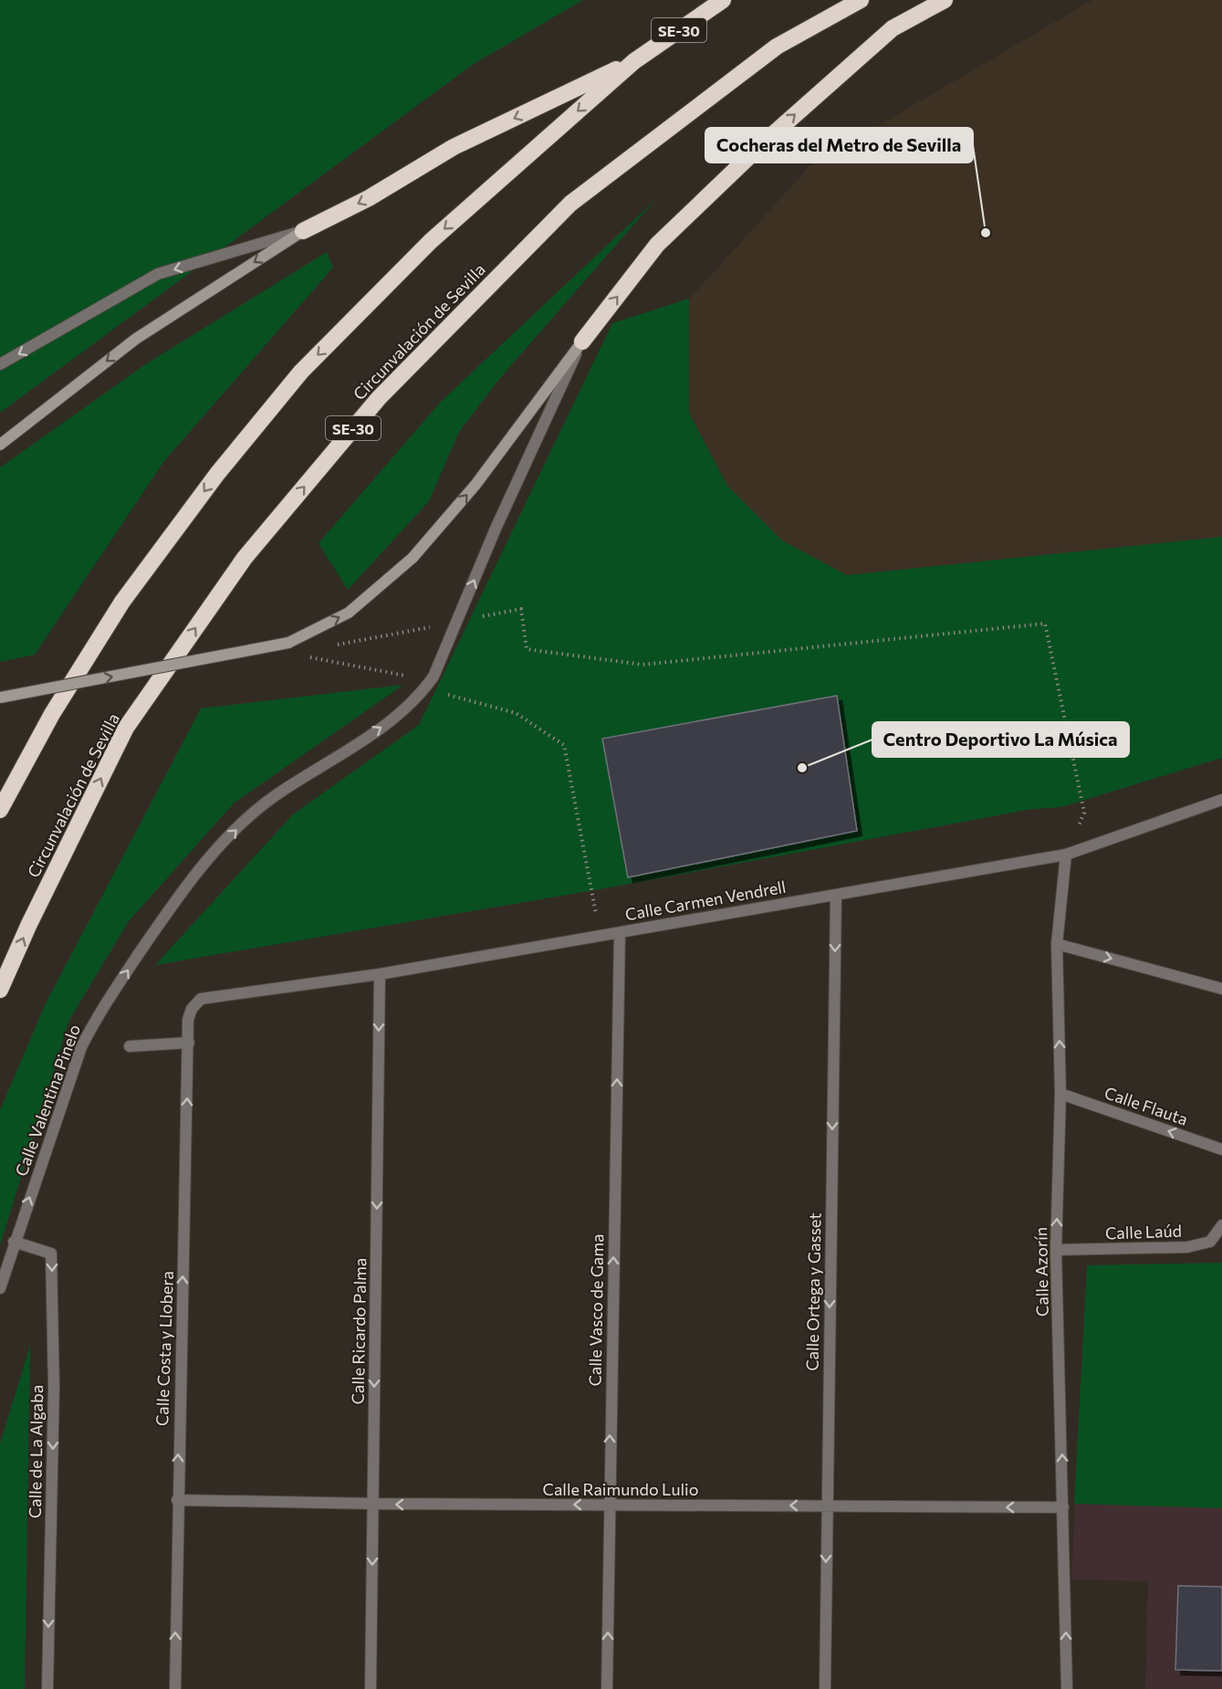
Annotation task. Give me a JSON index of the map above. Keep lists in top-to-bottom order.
{
  "streets": {
    "highway": ["SE-30", "Circunvalación de Sevilla"],
    "street": [
      "Calle Carmen Vendrell",
      "Calle Valentina Pinelo",
      "Calle Flauta",
      "Calle Laúd",
      "Calle Azorín",
      "Calle Ortega y Gasset",
      "Calle Vasco de Gama",
      "Calle Ricardo Palma",
      "Calle Costa y Llobera",
      "Calle de La Algaba",
      "Calle Raimundo Lulio"
    ]
  },
  "crossings": [
    ["Calle Carmen Vendrell", "Calle Azorín"],
    ["Calle Carmen Vendrell", "Calle Ortega y Gasset"],
    ["Calle Carmen Vendrell", "Calle Vasco de Gama"],
    ["Calle Carmen Vendrell", "Calle Ricardo Palma"],
    ["Calle Carmen Vendrell", "Calle Costa y Llobera"],
    ["Calle Valentina Pinelo", "Calle de La Algaba"],
    ["Calle Flauta", "Calle Azorín"],
    ["Calle Laúd", "Calle Azorín"],
    ["Calle Azorín", "Calle Raimundo Lulio"],
    ["Calle Ortega y Gasset", "Calle Raimundo Lulio"],
    ["Calle Vasco de Gama", "Calle Raimundo Lulio"],
    ["Calle Ricardo Palma", "Calle Raimundo Lulio"],
    ["Calle Costa y Llobera", "Calle Raimundo Lulio"]
  ],
  "one_way": [
    "Calle Valentina Pinelo",
    "Calle Flauta",
    "Calle Azorín",
    "Calle Ortega y Gasset",
    "Calle Vasco de Gama",
    "Calle Ricardo Palma",
    "Calle Costa y Llobera",
    "Calle de La Algaba",
    "Calle Raimundo Lulio"
  ],
  "places": ["Cocheras del Metro de Sevilla", "Centro Deportivo La Música"]
}
